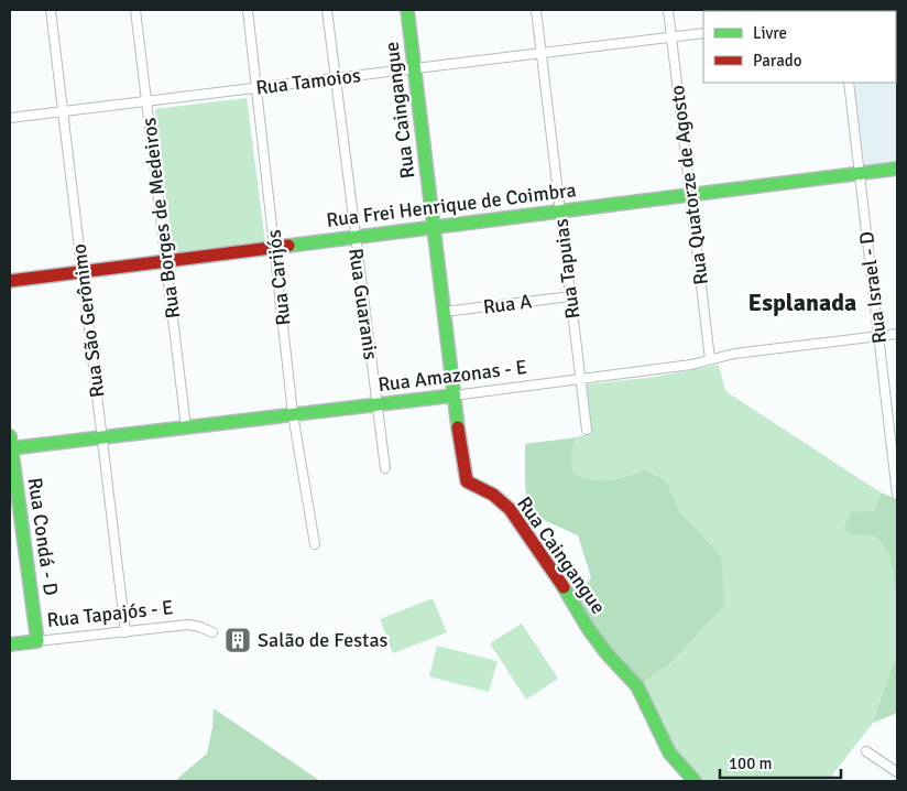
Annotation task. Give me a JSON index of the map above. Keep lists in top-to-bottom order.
{
  "streets": {
    "street": [
      "Rua Tamoios",
      "Rua Caingangue",
      "Rua Quatorze de Agosto",
      "Rua Frei Henrique de Coimbra",
      "Rua Borges de Medeiros",
      "Rua Tapuias",
      "Rua Carijós",
      "Rua Israel - D",
      "Rua Guaranis",
      "Rua A",
      "Rua São Gerônimo",
      "Rua Amazonas - E",
      "Rua Condá - D",
      "Rua Tapajós - E"
    ]
  },
  "crossings": [
    ["Rua Tamoios", "Rua Caingangue"],
    ["Rua Tamoios", "Rua Quatorze de Agosto"],
    ["Rua Tamoios", "Rua Borges de Medeiros"],
    ["Rua Tamoios", "Rua Tapuias"],
    ["Rua Tamoios", "Rua Carijós"],
    ["Rua Tamoios", "Rua Guaranis"],
    ["Rua Tamoios", "Rua São Gerônimo"],
    ["Rua Caingangue", "Rua Frei Henrique de Coimbra"],
    ["Rua Caingangue", "Rua A"],
    ["Rua Caingangue", "Rua Amazonas - E"],
    ["Rua Quatorze de Agosto", "Rua Frei Henrique de Coimbra"],
    ["Rua Quatorze de Agosto", "Rua Amazonas - E"],
    ["Rua Frei Henrique de Coimbra", "Rua Borges de Medeiros"],
    ["Rua Frei Henrique de Coimbra", "Rua Tapuias"],
    ["Rua Frei Henrique de Coimbra", "Rua Carijós"],
    ["Rua Frei Henrique de Coimbra", "Rua Israel - D"],
    ["Rua Frei Henrique de Coimbra", "Rua Guaranis"],
    ["Rua Frei Henrique de Coimbra", "Rua São Gerônimo"],
    ["Rua Borges de Medeiros", "Rua Amazonas - E"],
    ["Rua Tapuias", "Rua A"],
    ["Rua Tapuias", "Rua Amazonas - E"],
    ["Rua Carijós", "Rua Amazonas - E"],
    ["Rua Israel - D", "Rua Amazonas - E"],
    ["Rua Guaranis", "Rua Amazonas - E"],
    ["Rua São Gerônimo", "Rua Amazonas - E"],
    ["Rua São Gerônimo", "Rua Tapajós - E"],
    ["Rua Amazonas - E", "Rua Condá - D"],
    ["Rua Condá - D", "Rua Tapajós - E"]
  ],
  "districts": ["Esplanada"],
  "places": {
    "building": ["Salão de Festas"]
  },
  "legend": ["Livre", "Parado"],
  "scale_bar": "100 m"
}
